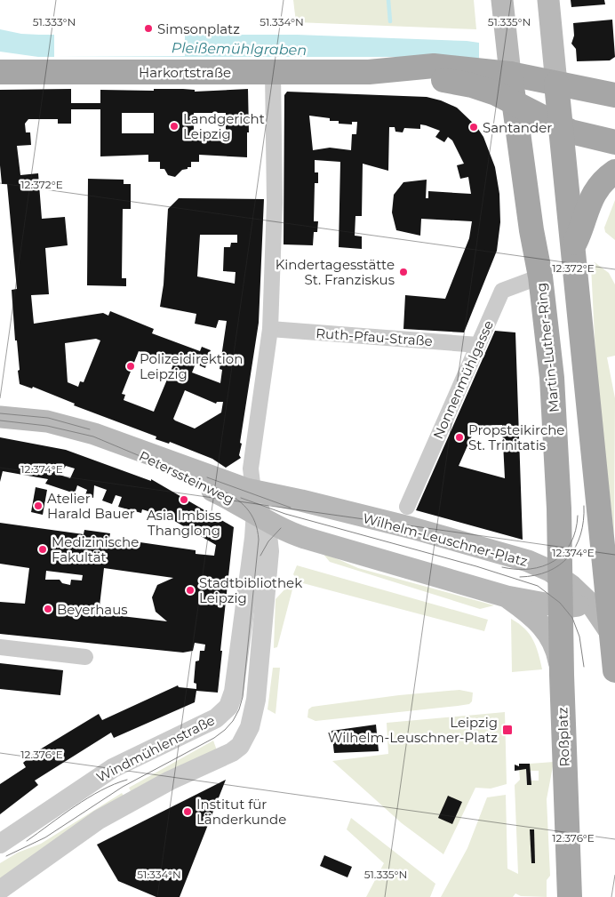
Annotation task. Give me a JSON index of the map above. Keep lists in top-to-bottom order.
{
  "streets": {
    "main road": [
      "Harkortstraße",
      "Martin-Luther-Ring",
      "Peterssteinweg",
      "Wilhelm-Leuschner-Platz",
      "Roßplatz"
    ],
    "street": ["Ruth-Pfau-Straße", "Nonnenmühlgasse", "Windmühlenstraße"]
  },
  "crossings": [
    ["Harkortstraße", "Martin-Luther-Ring"],
    ["Ruth-Pfau-Straße", "Nonnenmühlgasse"],
    ["Martin-Luther-Ring", "Nonnenmühlgasse"],
    ["Martin-Luther-Ring", "Wilhelm-Leuschner-Platz"],
    ["Martin-Luther-Ring", "Roßplatz"],
    ["Peterssteinweg", "Wilhelm-Leuschner-Platz"],
    ["Peterssteinweg", "Windmühlenstraße"],
    ["Wilhelm-Leuschner-Platz", "Roßplatz"],
    ["Wilhelm-Leuschner-Platz", "Windmühlenstraße"]
  ],
  "water": ["Pleißemühlgraben"],
  "places": {
    "other": [
      "Simsonplatz",
      "Landgericht Leipzig",
      "Santander",
      "Kindertagesstätte St. Franziskus",
      "Polizeidirektion Leipzig",
      "Propsteikirche St. Trinitatis",
      "Asia Imbiss Thanglong",
      "Atelier Harald Bauer",
      "Medizinische Fakultät",
      "Stadtbibliothek Leipzig",
      "Beyerhaus",
      "Institut für Länderkunde"
    ],
    "transit": ["Leipzig Wilhelm-Leuschner-Platz"]
  },
  "coordinates": [
    "51.333°N",
    "51.334°N",
    "51.335°N",
    "12.372°E",
    "12.374°E",
    "12.376°E"
  ]
}
